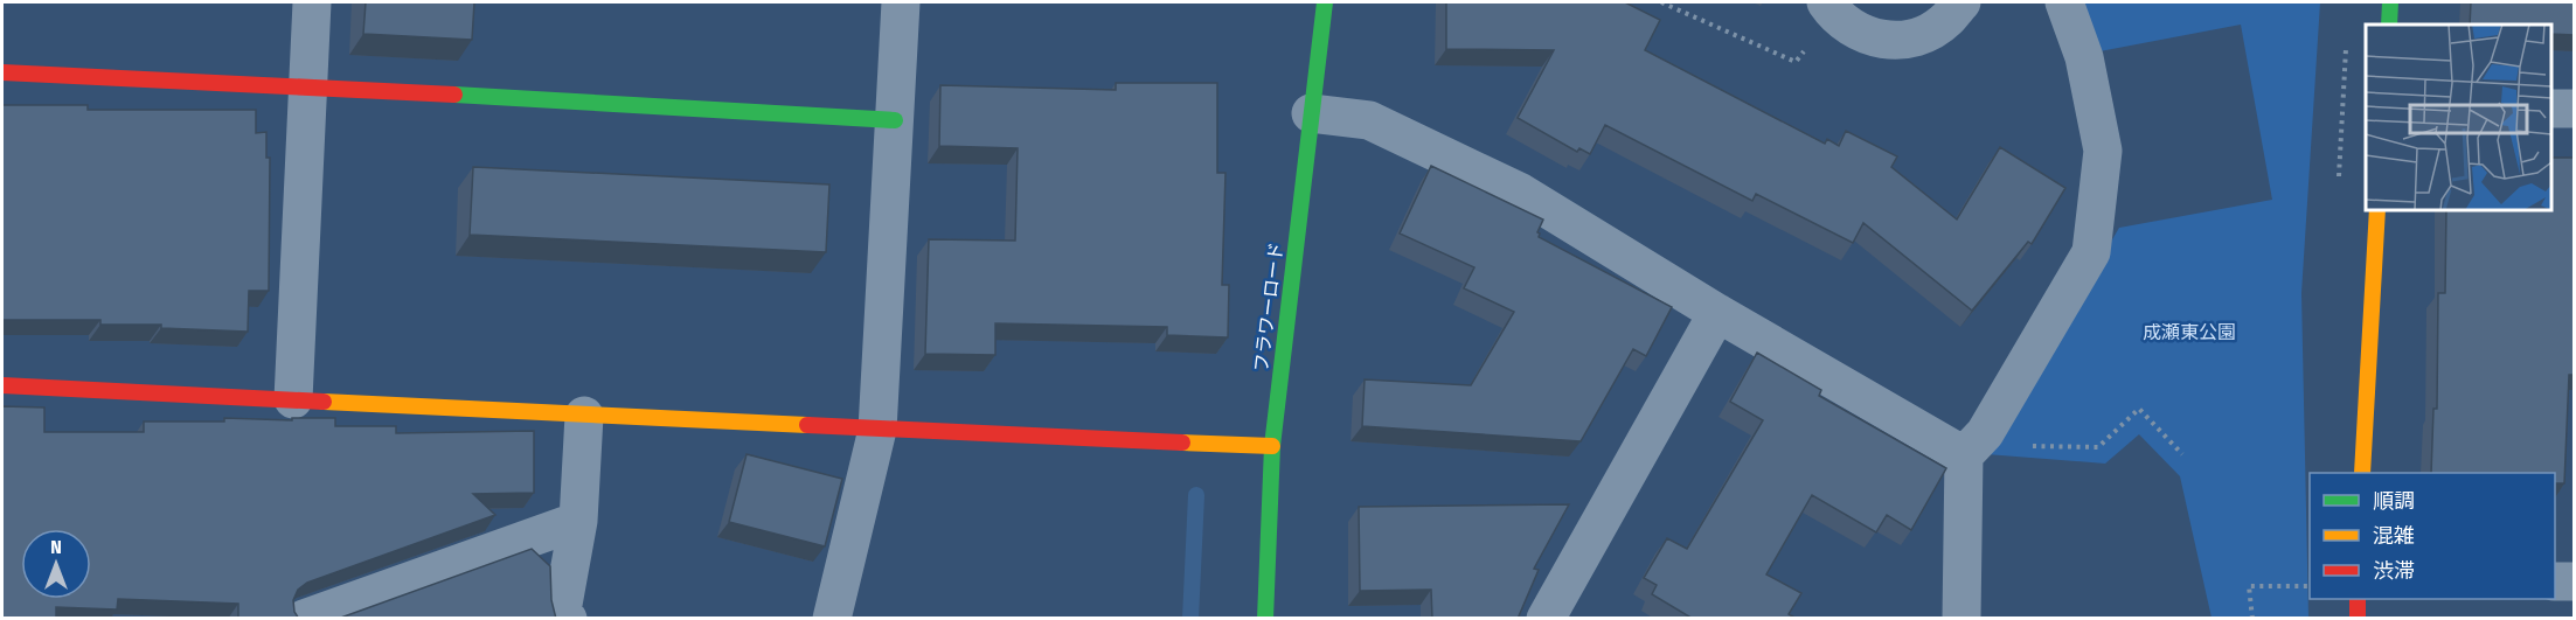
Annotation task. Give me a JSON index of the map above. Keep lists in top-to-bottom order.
{
  "streets": {
    "street": ["フラワーロード"]
  },
  "parks": ["成瀬東公園"],
  "legend": ["順調", "混雑", "渋滞"],
  "north": "top"
}
